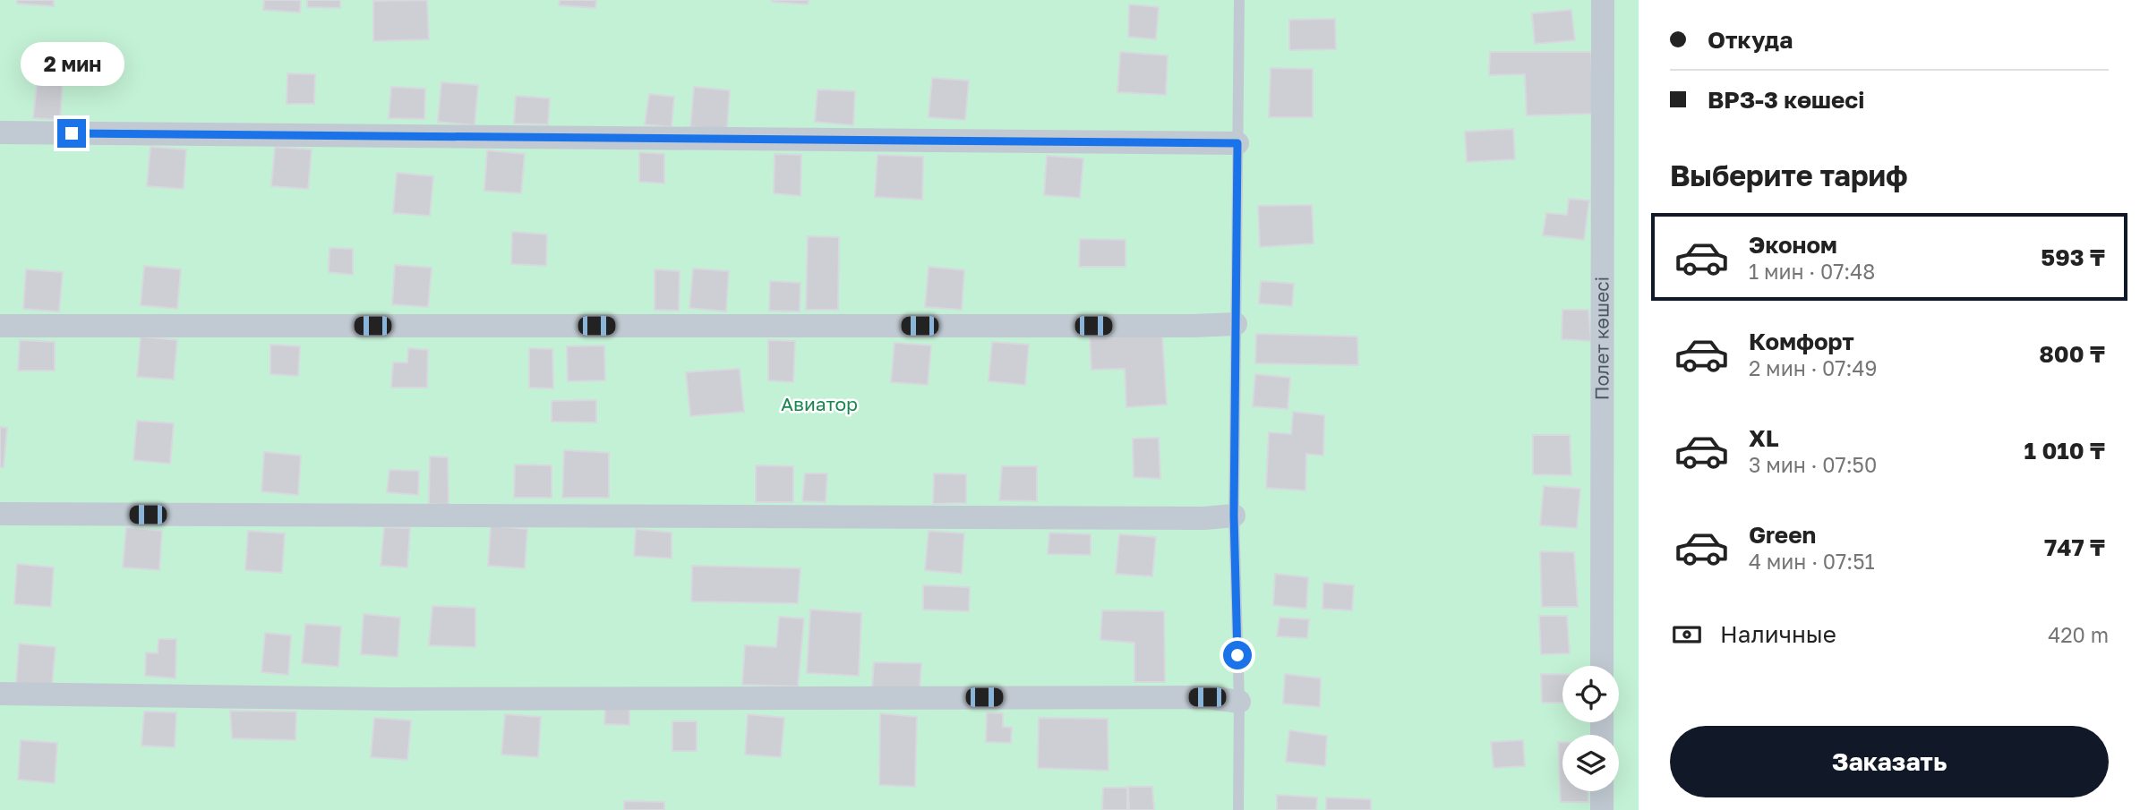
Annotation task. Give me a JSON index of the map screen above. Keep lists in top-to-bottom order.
{
  "streets": {
    "street": ["Полет көшесі"]
  },
  "parks": ["Авиатор"],
  "page": {
    "banner": ["Откуда", "ВРЗ-3 көшесі"],
    "bubble": "2 мин",
    "heading": "Выберите тариф",
    "list": [
      {
        "name": "Эконом",
        "note": "1 мин · 07:48",
        "value": "593 ₸"
      },
      {
        "name": "Комфорт",
        "note": "2 мин · 07:49",
        "value": "800 ₸"
      },
      {
        "name": "XL",
        "note": "3 мин · 07:50",
        "value": "1 010 ₸"
      },
      {
        "name": "Green",
        "note": "4 мин · 07:51",
        "value": "747 ₸"
      }
    ],
    "pay": ["Наличные", "420 m"],
    "buttons": "Заказать"
  }
}
